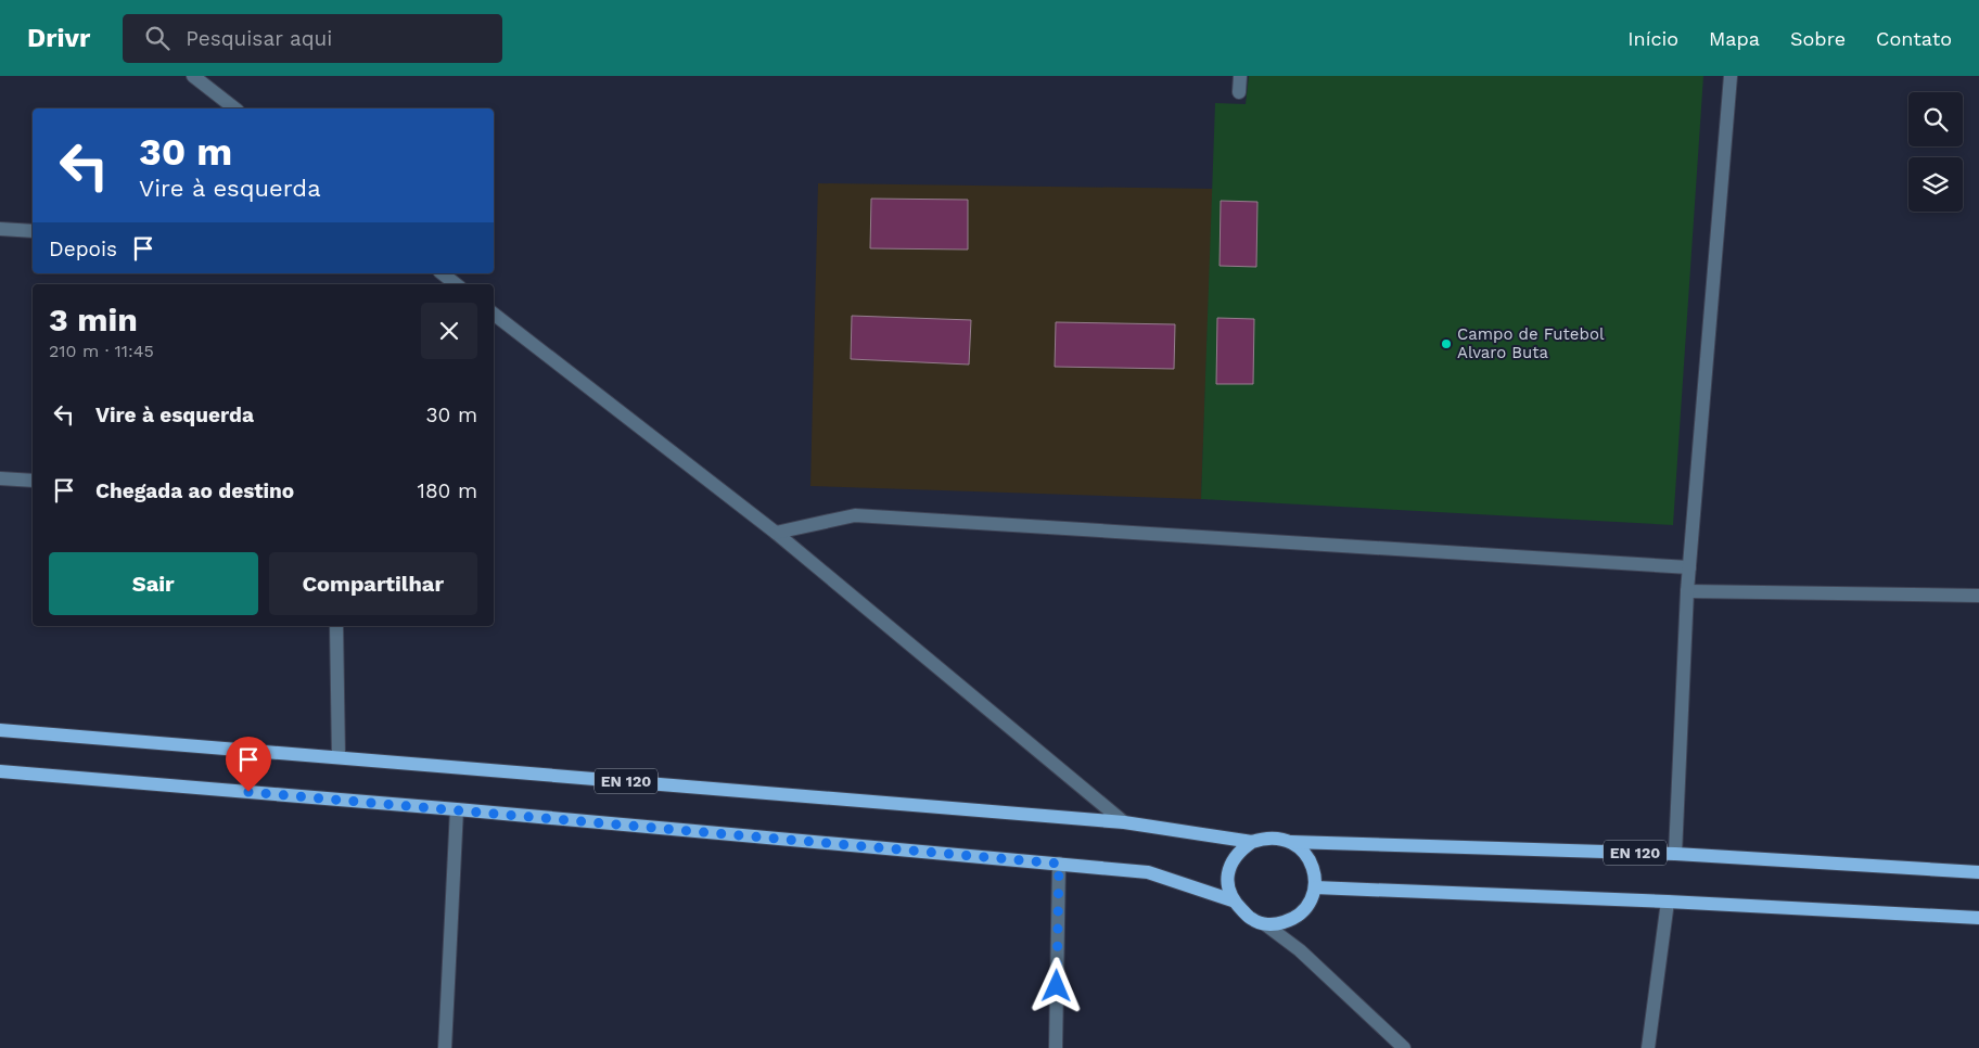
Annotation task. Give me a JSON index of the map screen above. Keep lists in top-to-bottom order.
{
  "streets": {
    "main road": ["EN 120"]
  },
  "places": ["Campo de Futebol Alvaro Buta"],
  "page": {
    "header": "Drivr",
    "search": "Pesquisar aqui",
    "nav": [
      "Início",
      "Mapa",
      "Sobre",
      "Contato"
    ],
    "turn": ["30 m", "Vire à esquerda"],
    "then": "Depois",
    "heading": ["3 min", "210 m · 11:45"],
    "list": [
      {
        "name": "Vire à esquerda",
        "value": "30 m"
      },
      {
        "name": "Chegada ao destino",
        "value": "180 m"
      }
    ],
    "buttons": ["Sair", "Compartilhar"]
  }
}
